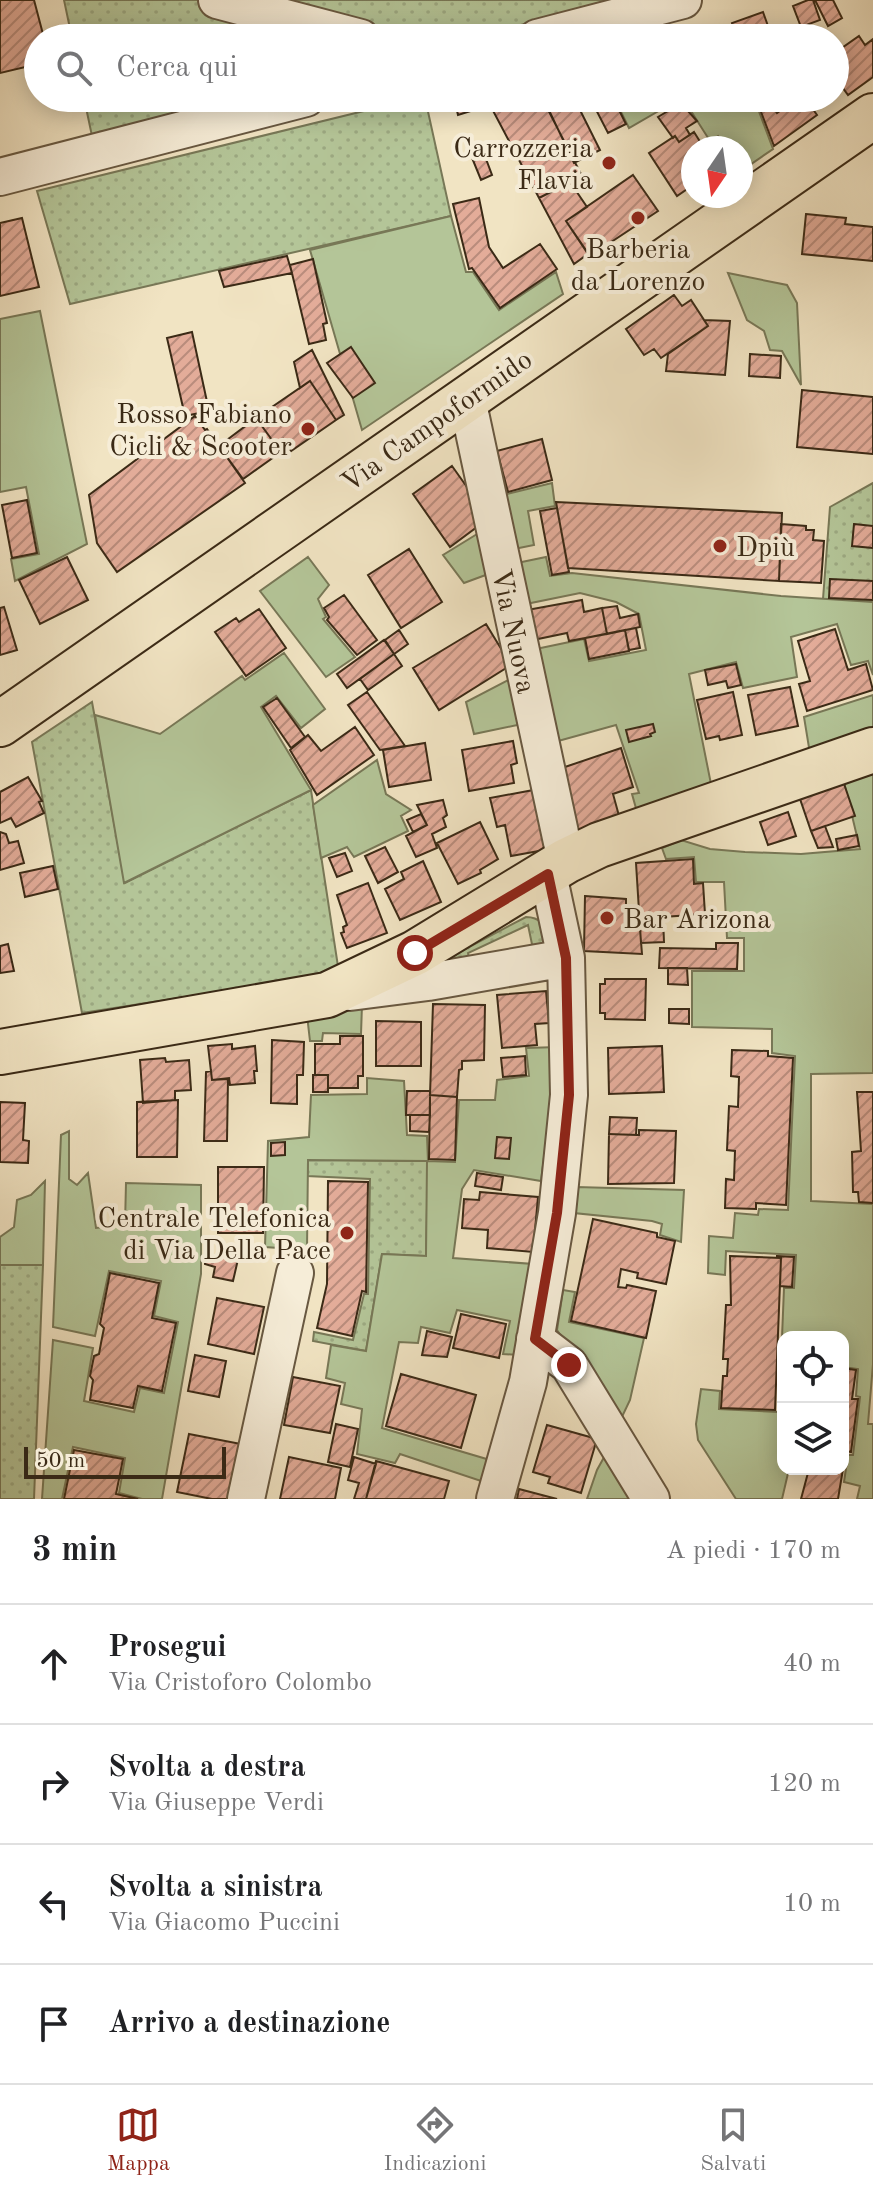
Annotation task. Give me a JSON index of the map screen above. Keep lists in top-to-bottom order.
{
  "streets": {
    "main road": ["Via Campoformido"],
    "street": ["Via Nuova"]
  },
  "crossings": [
    ["Via Campoformido", "Via Nuova"]
  ],
  "places": [
    "Carrozzeria Flavia",
    "Barberia da Lorenzo",
    "Rosso Fabiano Cicli & Scooter",
    "Dpiù",
    "Bar Arizona",
    "Centrale Telefonica di Via Della Pace"
  ],
  "scale_bar": "50 m",
  "north": "bottom",
  "page": {
    "search": "Cerca qui",
    "scale": "50 m",
    "heading": ["3 min", "A piedi · 170 m"],
    "list": [
      ["Prosegui", "Via Cristoforo Colombo", "40 m"],
      ["Svolta a destra", "Via Giuseppe Verdi", "120 m"],
      ["Svolta a sinistra", "Via Giacomo Puccini", "10 m"],
      "Arrivo a destinazione"
    ],
    "nav": ["Mappa", "Indicazioni", "Salvati"]
  }
}
